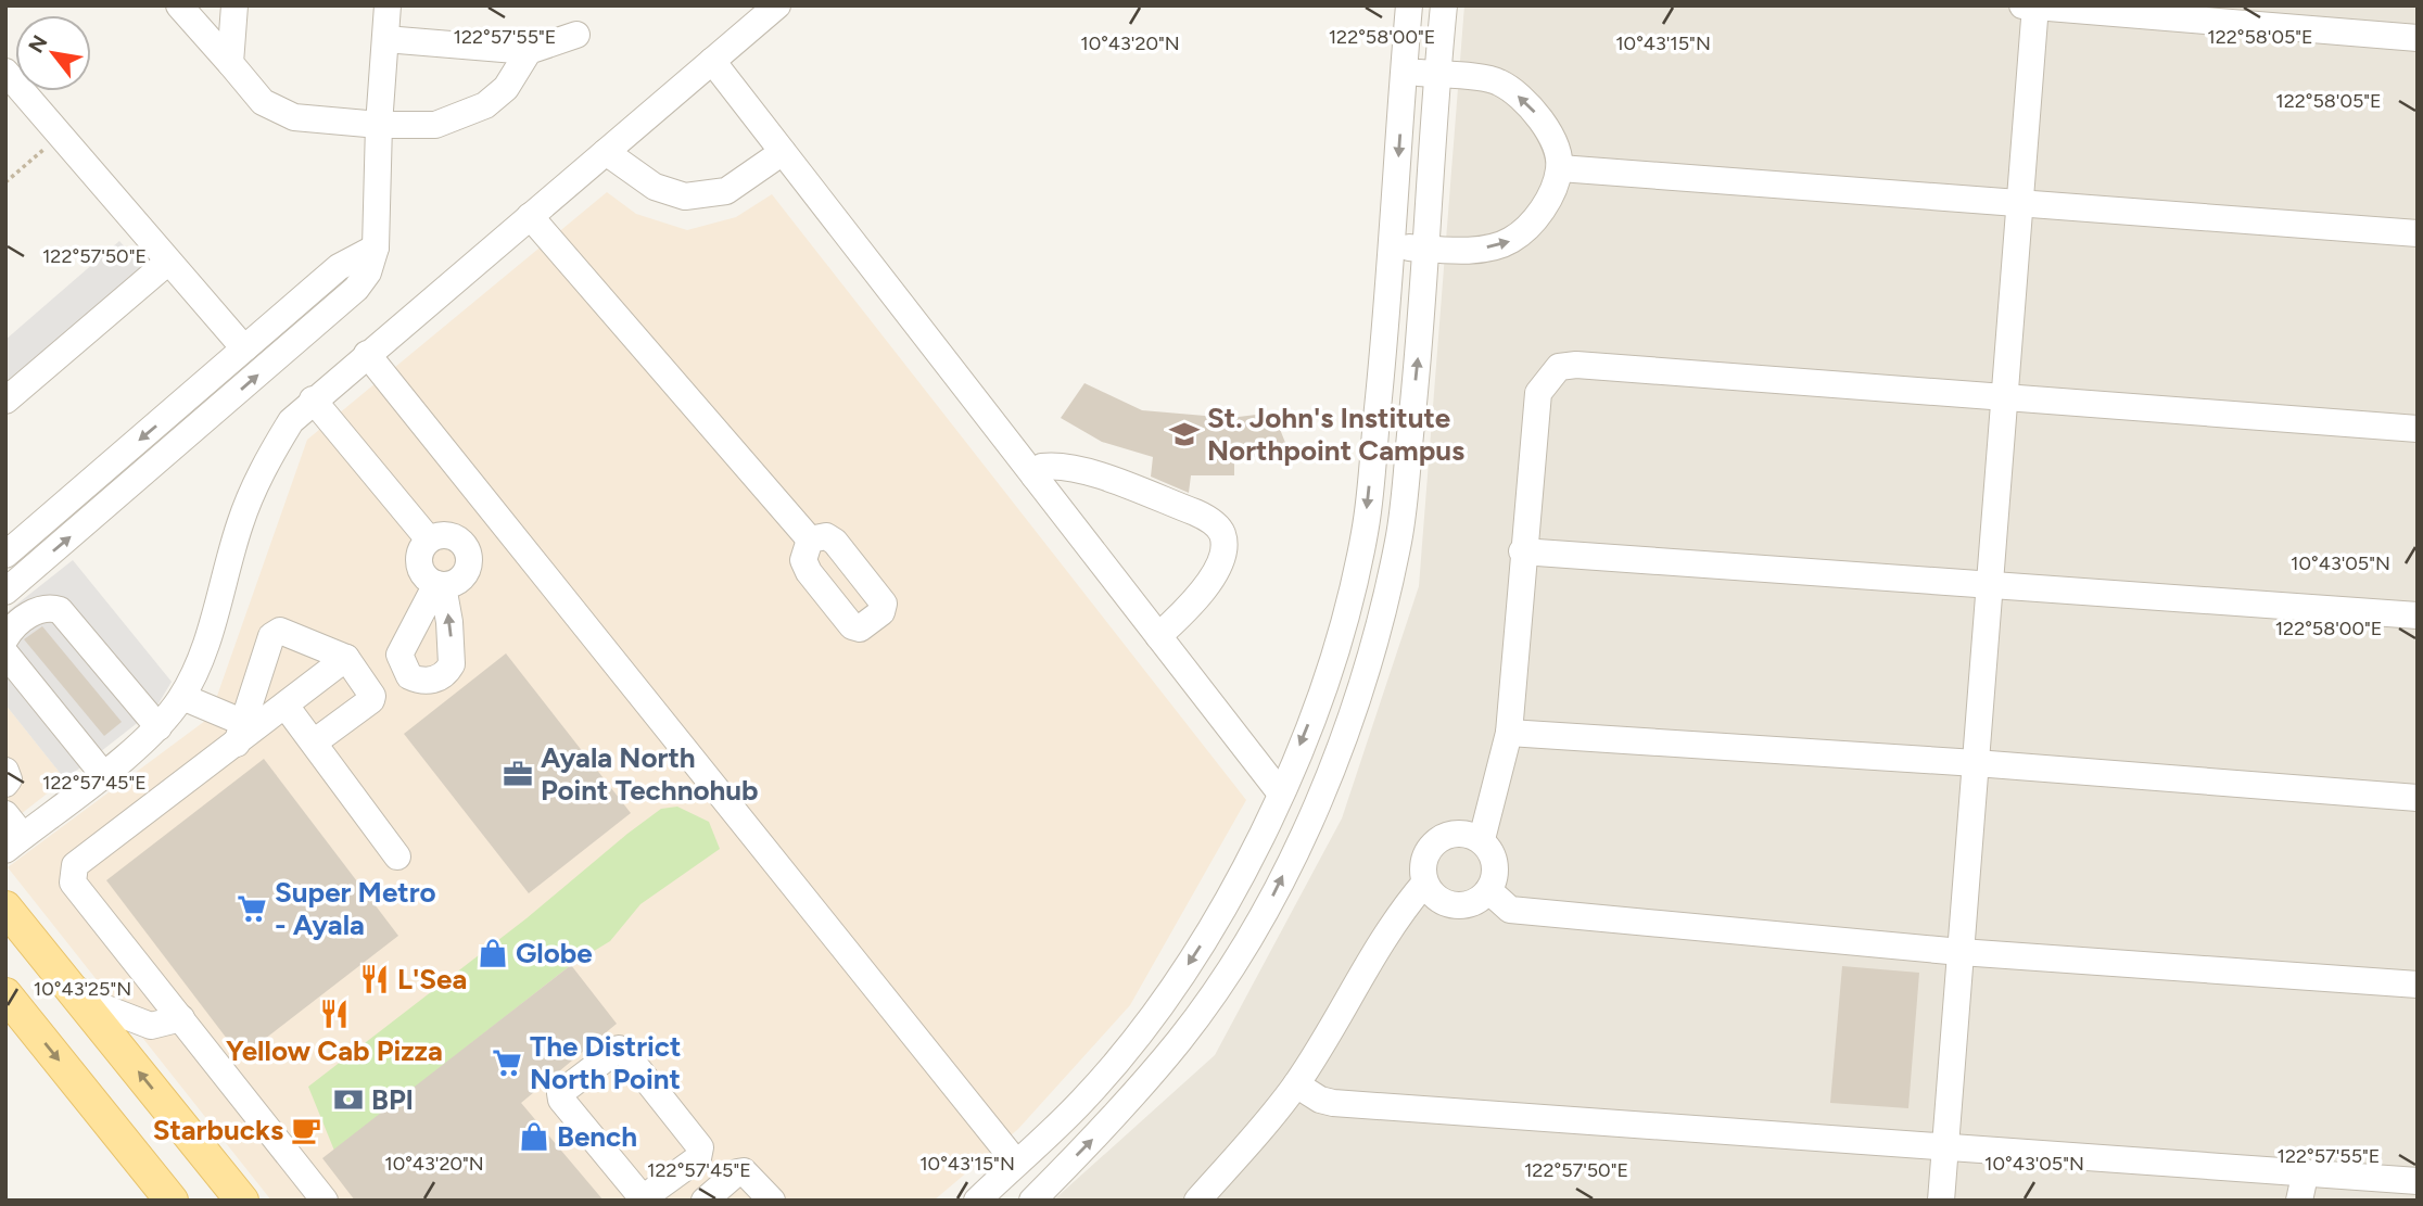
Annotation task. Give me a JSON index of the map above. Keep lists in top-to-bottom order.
{
  "places": {
    "school or university": ["St. John's Institute Northpoint Campus"],
    "office": ["Ayala North Point Technohub"],
    "supermarket": ["Super Metro - Ayala", "The District North Point"],
    "shop": ["Globe", "Bench"],
    "restaurant": ["L'Sea", "Yellow Cab Pizza"],
    "bank": ["BPI"],
    "cafe": ["Starbucks"]
  },
  "north": "top left",
  "coordinates": [
    "122°57'55\"E",
    "122°58'00\"E",
    "122°58'05\"E",
    "10°43'20\"N",
    "10°43'15\"N",
    "122°57'50\"E",
    "10°43'05\"N",
    "122°57'45\"E",
    "10°43'25\"N"
  ]
}
